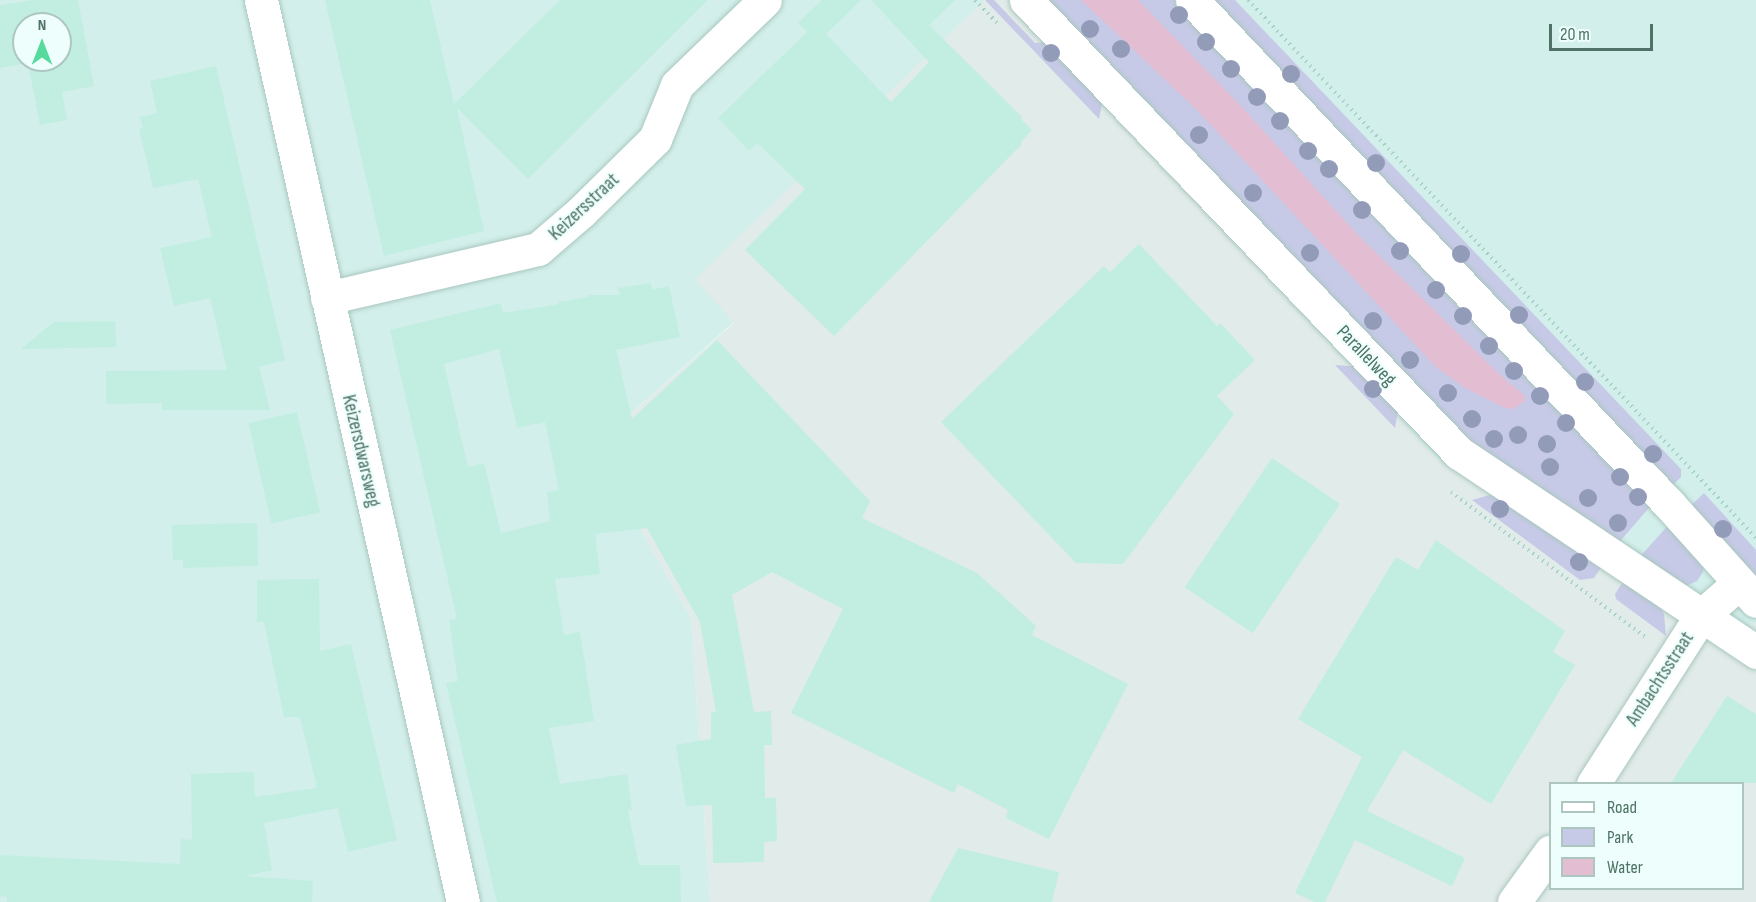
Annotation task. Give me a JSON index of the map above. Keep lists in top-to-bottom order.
{
  "streets": {
    "street": [
      "Keizersstraat",
      "Parallelweg",
      "Keizersdwarsweg",
      "Ambachtsstraat"
    ]
  },
  "crossings": [
    ["Keizersstraat", "Keizersdwarsweg"],
    ["Parallelweg", "Ambachtsstraat"]
  ],
  "legend": ["Road", "Park", "Water"],
  "scale_bar": "20 m",
  "north": "top"
}
